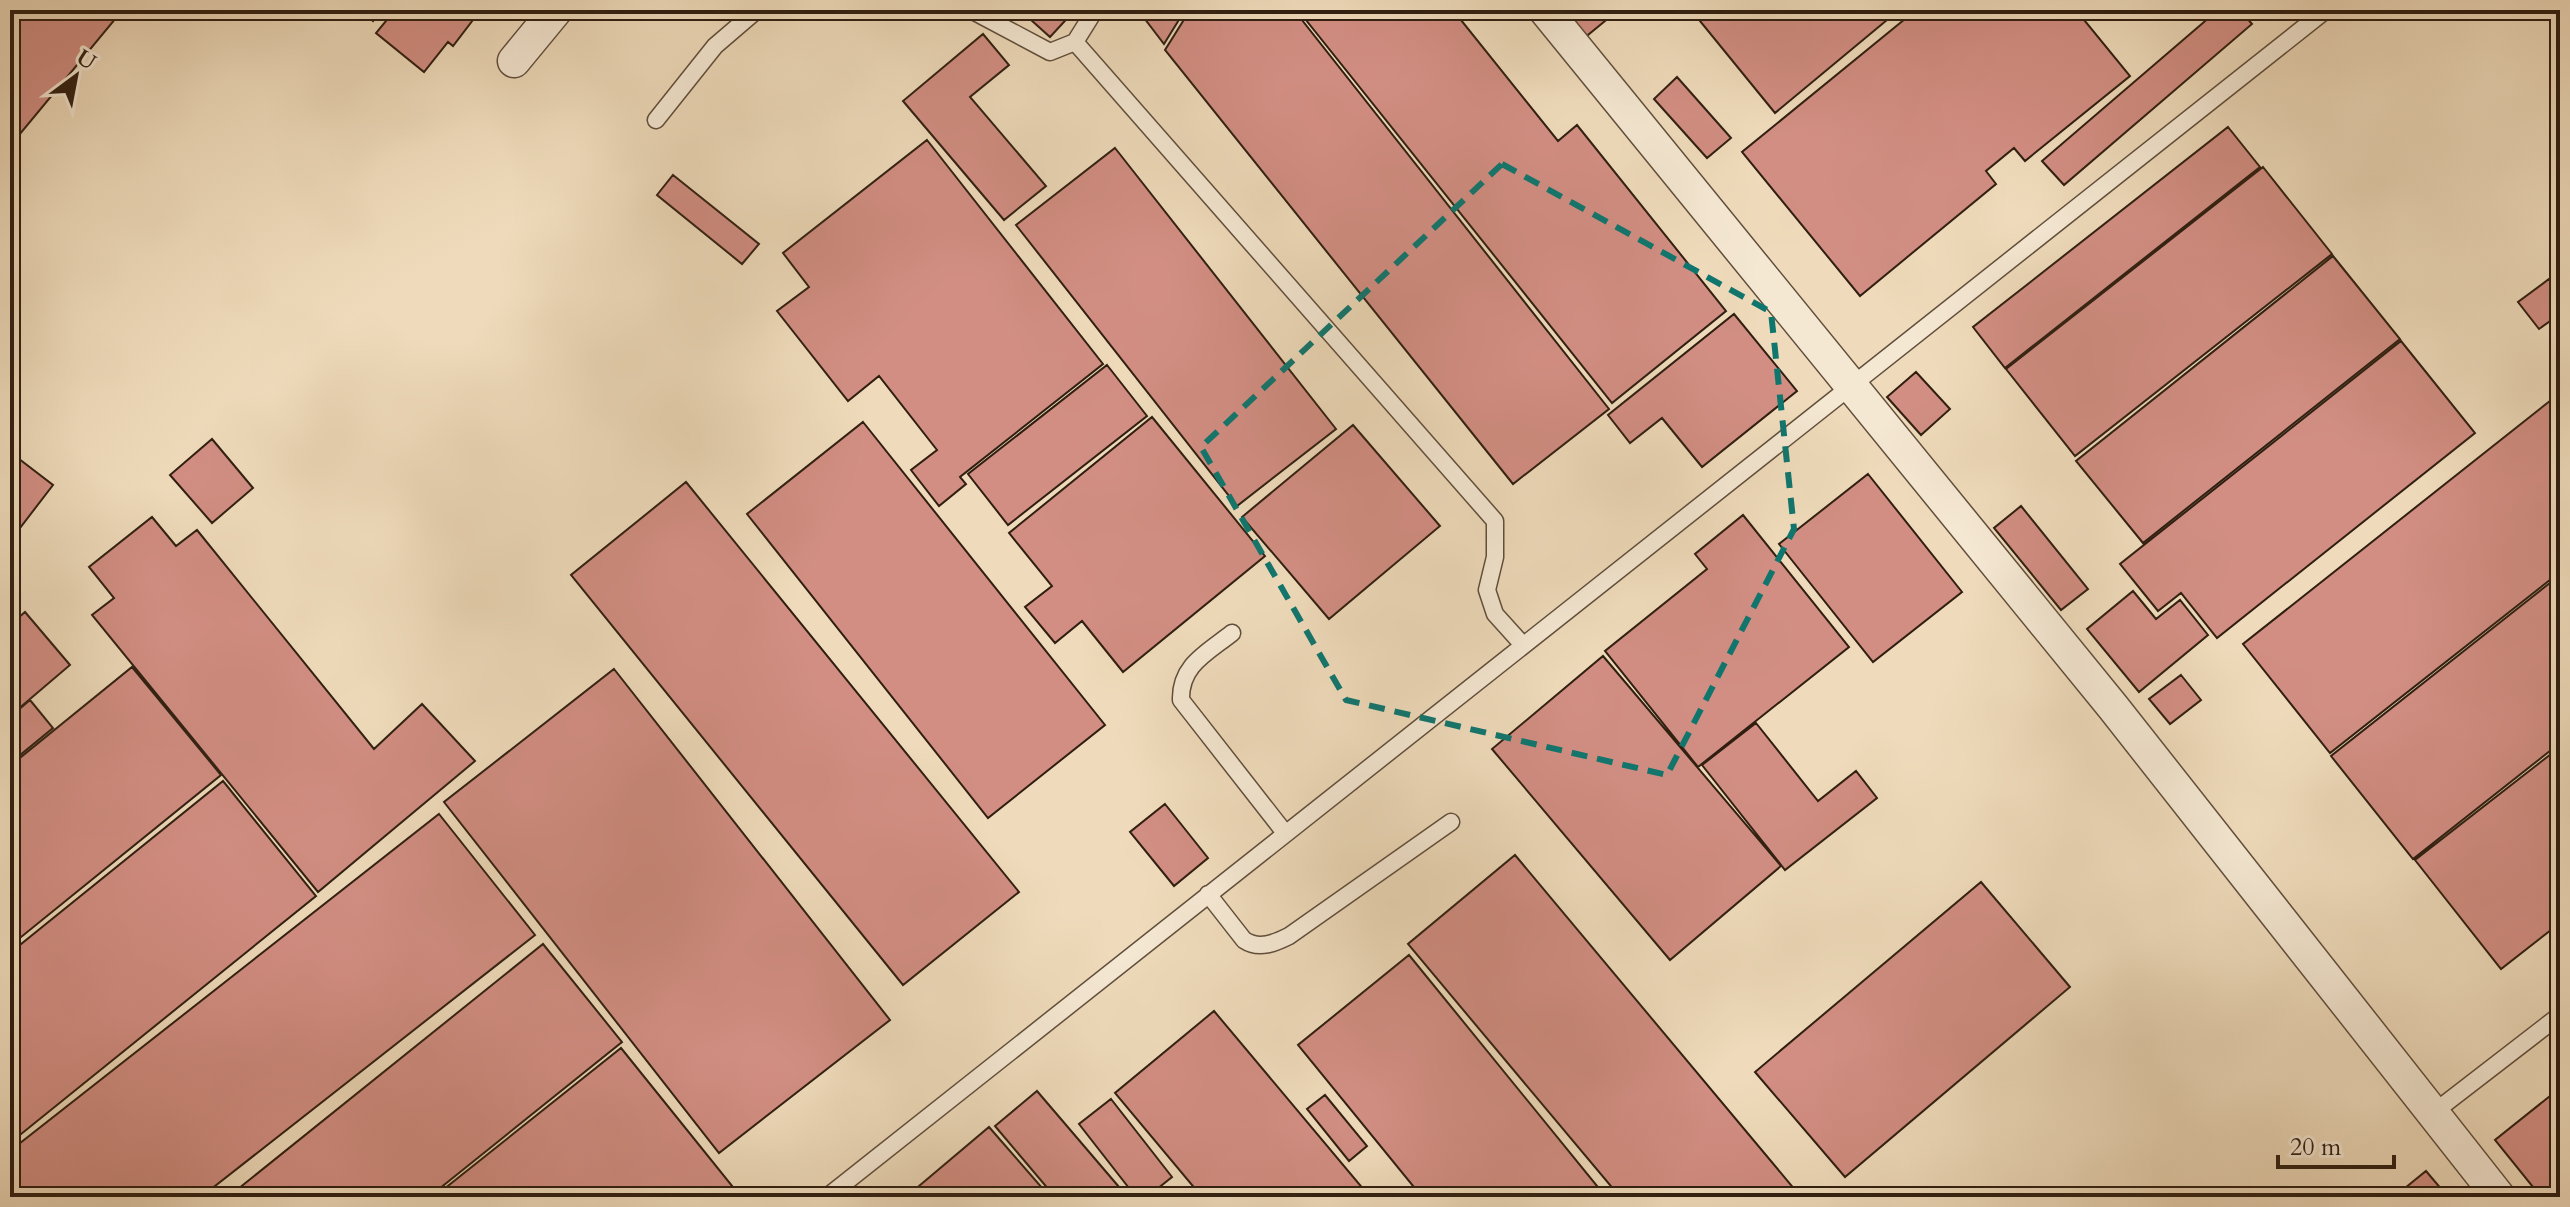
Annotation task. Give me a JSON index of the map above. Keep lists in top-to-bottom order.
{
  "scale_bar": "20 m",
  "north": "top right"
}
